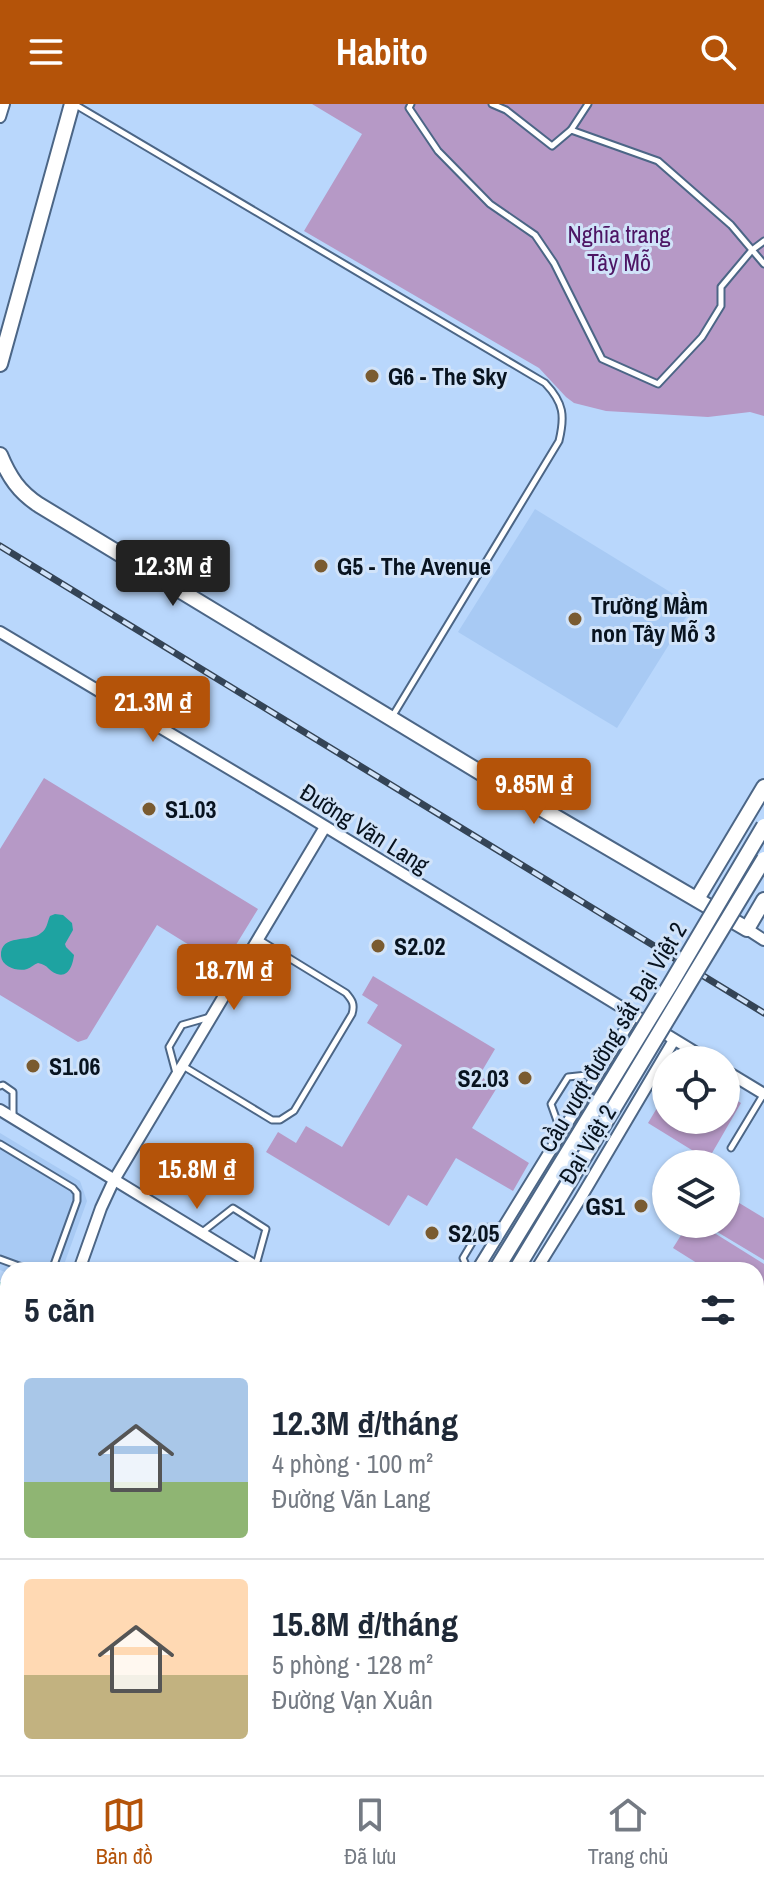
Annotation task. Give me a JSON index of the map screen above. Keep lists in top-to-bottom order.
{
  "streets": {
    "street": ["Đường Văn Lang", "Cầu vượt đường sắt Đại Việt 2", "Đại Việt 2"]
  },
  "crossings": [
    ["Đường Văn Lang", "Đại Việt 2"]
  ],
  "parks": ["Nghĩa trang Tây Mỗ"],
  "places": [
    "G6 - The Sky",
    "G5 - The Avenue",
    "Trường Mầm non Tây Mỗ 3",
    "S1.03",
    "S2.02",
    "S1.06",
    "S2.03",
    "GS1",
    "S2.05"
  ],
  "page": {
    "header": "Habito",
    "price": [
      "12.3M ₫",
      "21.3M ₫",
      "9.85M ₫",
      "18.7M ₫",
      "15.8M ₫"
    ],
    "heading": "5 căn",
    "list": [
      {
        "name": "12.3M ₫/tháng",
        "note": "4 phòng · 100 m² · Đường Văn Lang"
      },
      {
        "name": "15.8M ₫/tháng",
        "note": "5 phòng · 128 m² · Đường Vạn Xuân"
      }
    ],
    "tabs": ["Bản đồ", "Đã lưu", "Trang chủ"]
  }
}
